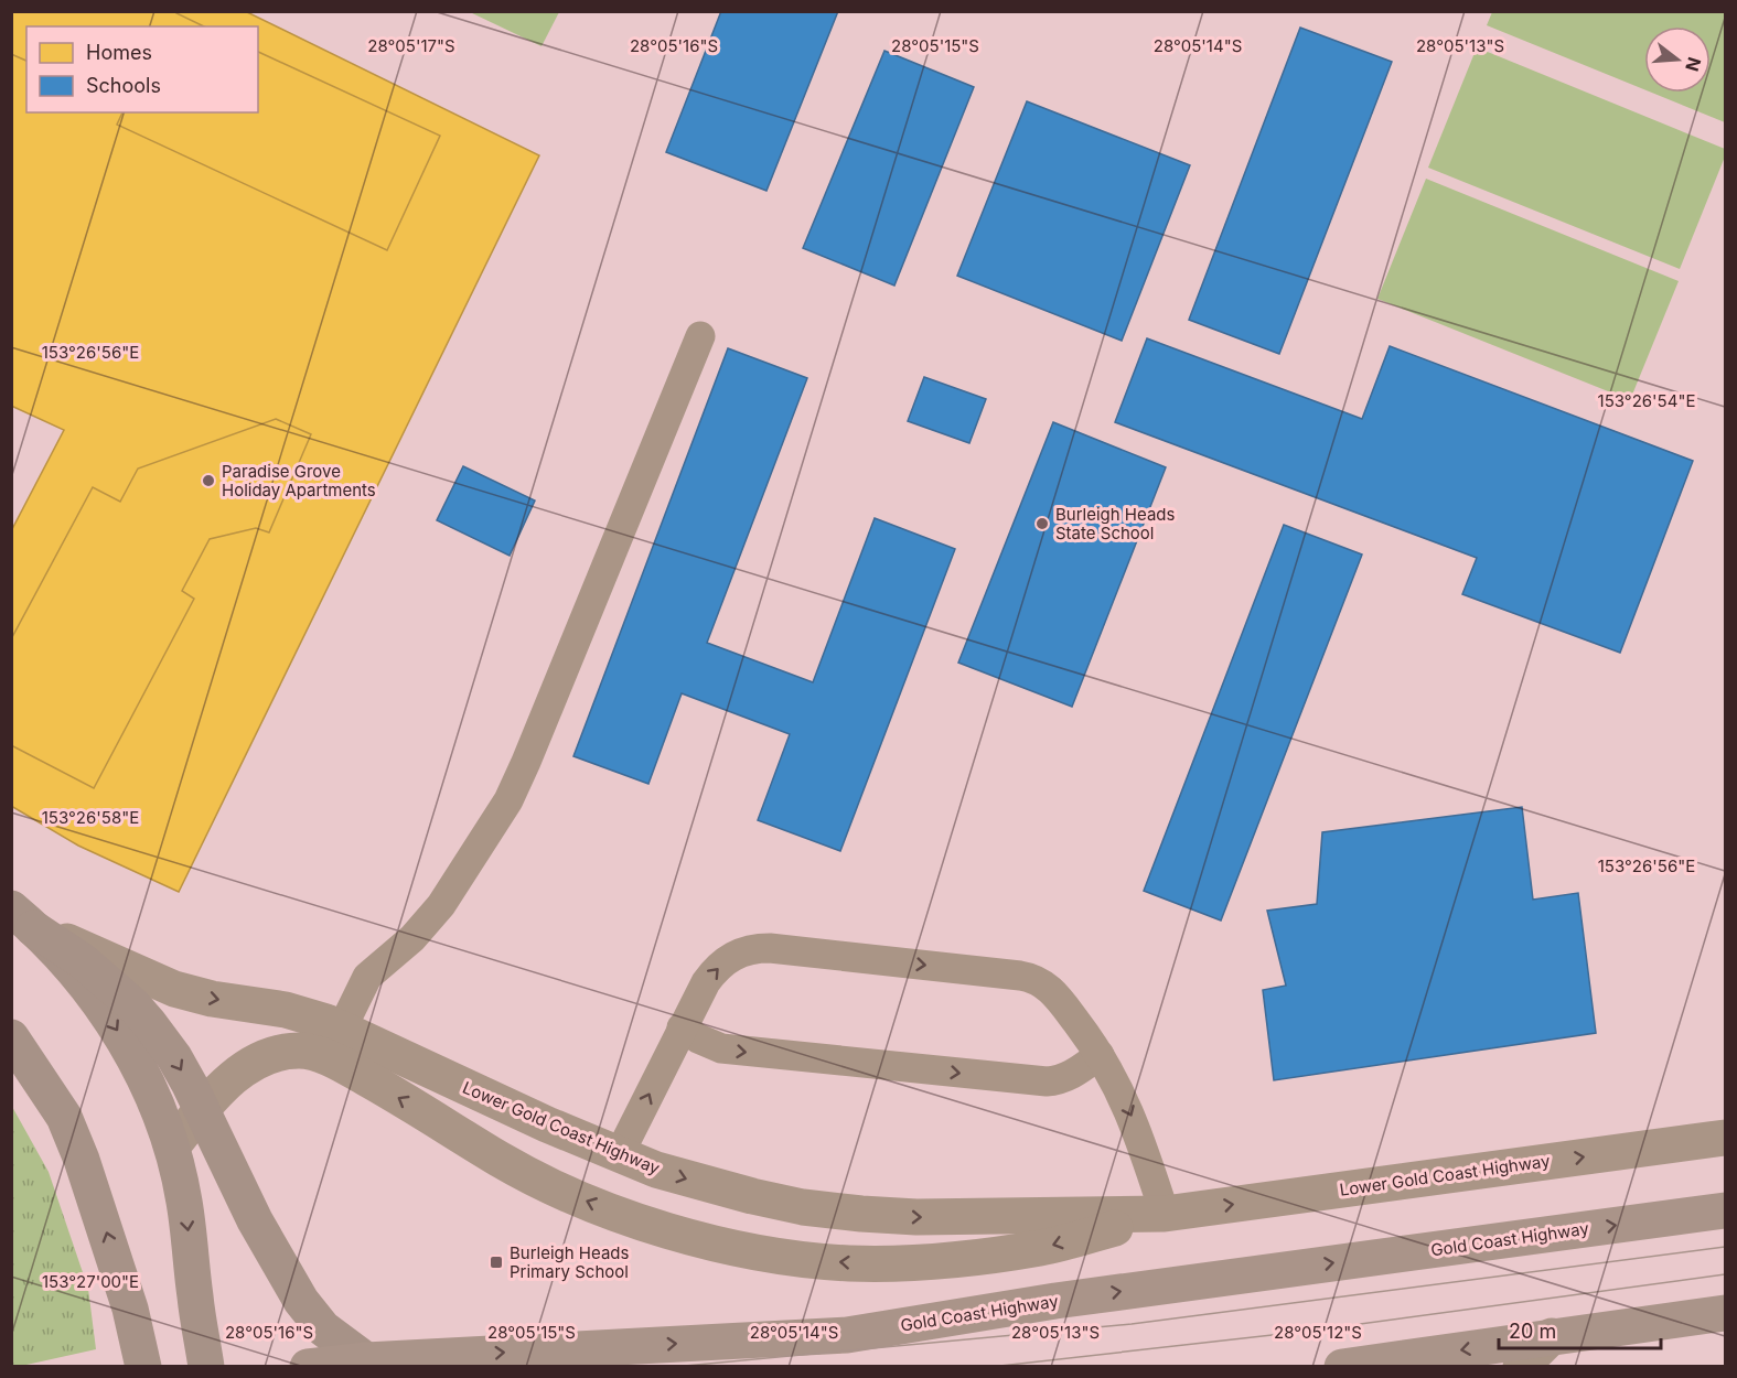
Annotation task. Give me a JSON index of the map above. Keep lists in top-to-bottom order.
{
  "streets": {
    "highway": ["Gold Coast Highway"],
    "street": ["Lower Gold Coast Highway"]
  },
  "one_way": ["Gold Coast Highway"],
  "places": {
    "other": ["Paradise Grove Holiday Apartments", "Burleigh Heads State School"],
    "transit": ["Burleigh Heads Primary School"]
  },
  "legend": ["Homes", "Schools"],
  "scale_bar": "20 m",
  "north": "right",
  "coordinates": [
    "28°05'17\"S",
    "28°05'16\"S",
    "28°05'15\"S",
    "28°05'14\"S",
    "28°05'13\"S",
    "153°26'56\"E",
    "153°26'54\"E",
    "153°26'58\"E",
    "153°27'00\"E",
    "28°05'12\"S"
  ]
}
